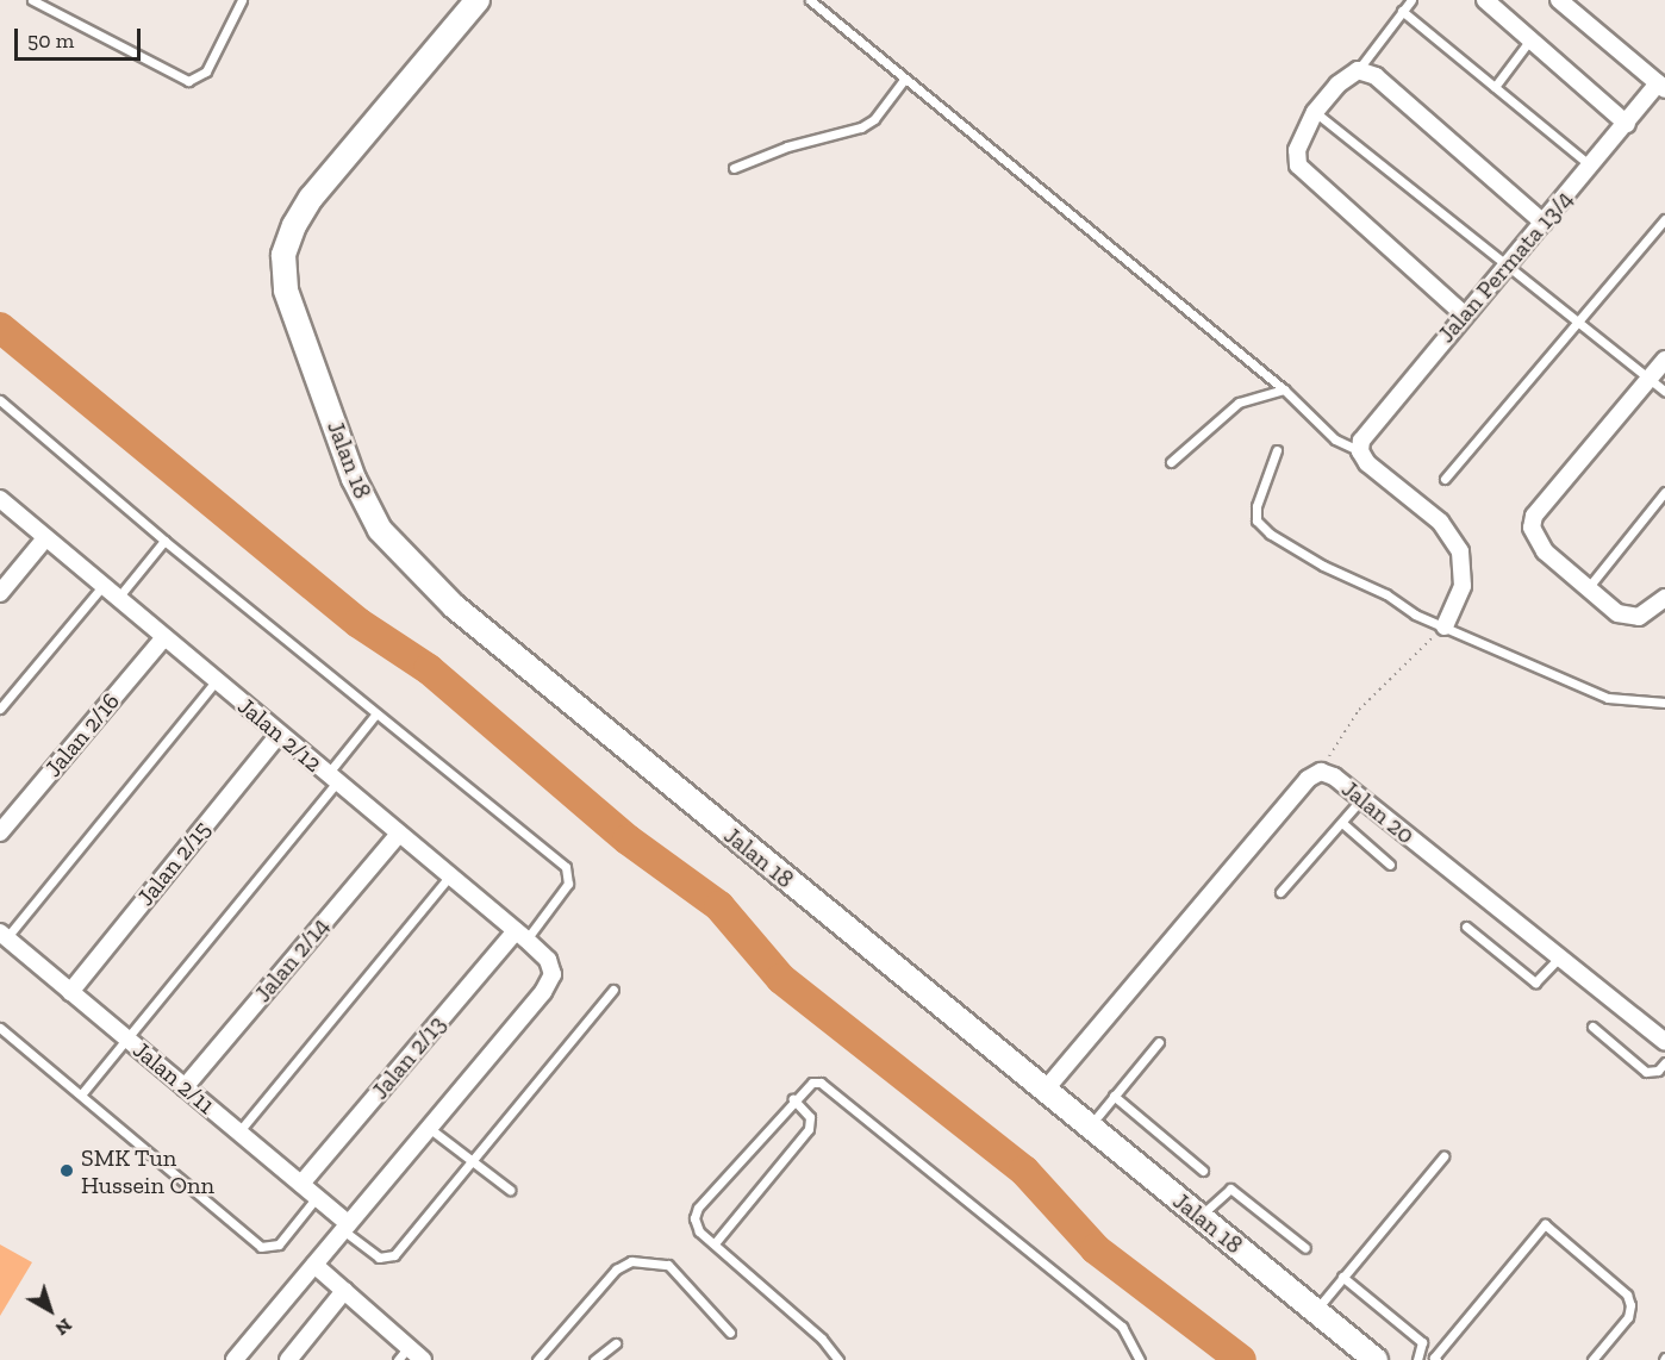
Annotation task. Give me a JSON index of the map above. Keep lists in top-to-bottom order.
{
  "streets": {
    "street": [
      "Jalan Permata 13/4",
      "Jalan 18",
      "Jalan 2/16",
      "Jalan 2/12",
      "Jalan 20",
      "Jalan 2/15",
      "Jalan 2/14",
      "Jalan 2/13",
      "Jalan 2/11"
    ]
  },
  "crossings": [
    ["Jalan 18", "Jalan 20"],
    ["Jalan 2/16", "Jalan 2/12"],
    ["Jalan 2/12", "Jalan 2/15"],
    ["Jalan 2/12", "Jalan 2/14"],
    ["Jalan 2/12", "Jalan 2/13"],
    ["Jalan 2/15", "Jalan 2/11"],
    ["Jalan 2/14", "Jalan 2/11"],
    ["Jalan 2/13", "Jalan 2/11"]
  ],
  "places": ["SMK Tun Hussein Onn"],
  "scale_bar": "50 m",
  "north": "bottom right"
}
